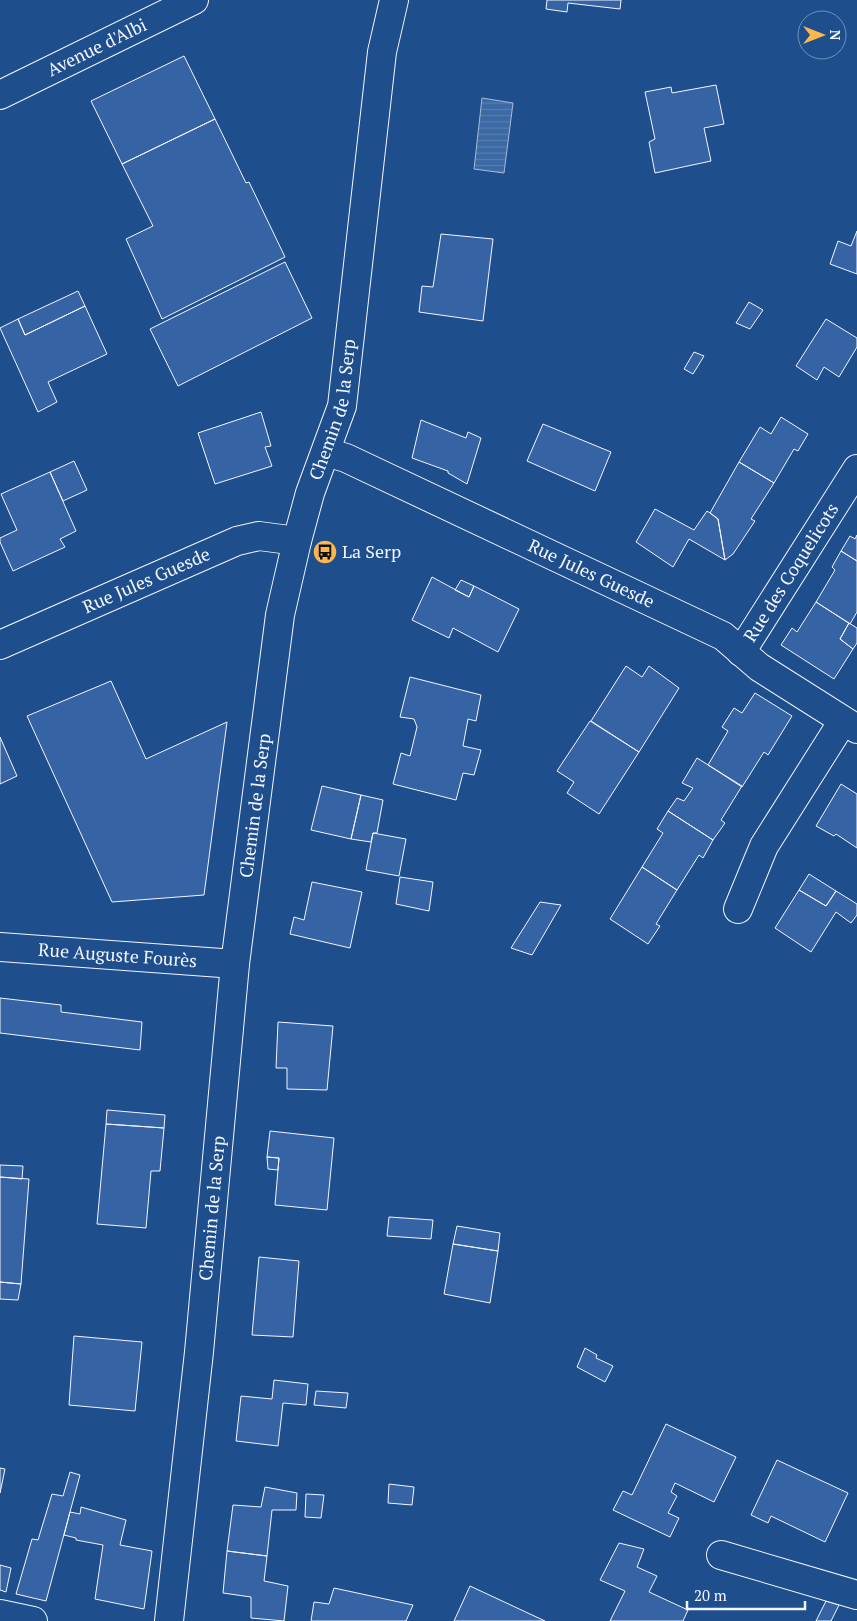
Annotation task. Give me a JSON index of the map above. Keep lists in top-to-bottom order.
{
  "streets": {
    "street": [
      "Avenue d'Albi",
      "Chemin de la Serp",
      "Rue des Coquelicots",
      "Rue Jules Guesde",
      "Rue Auguste Fourès"
    ]
  },
  "crossings": [
    ["Chemin de la Serp", "Rue Jules Guesde"],
    ["Chemin de la Serp", "Rue Auguste Fourès"],
    ["Rue des Coquelicots", "Rue Jules Guesde"]
  ],
  "places": {
    "bus stop": ["La Serp"]
  },
  "scale_bar": "20 m",
  "north": "right"
}
